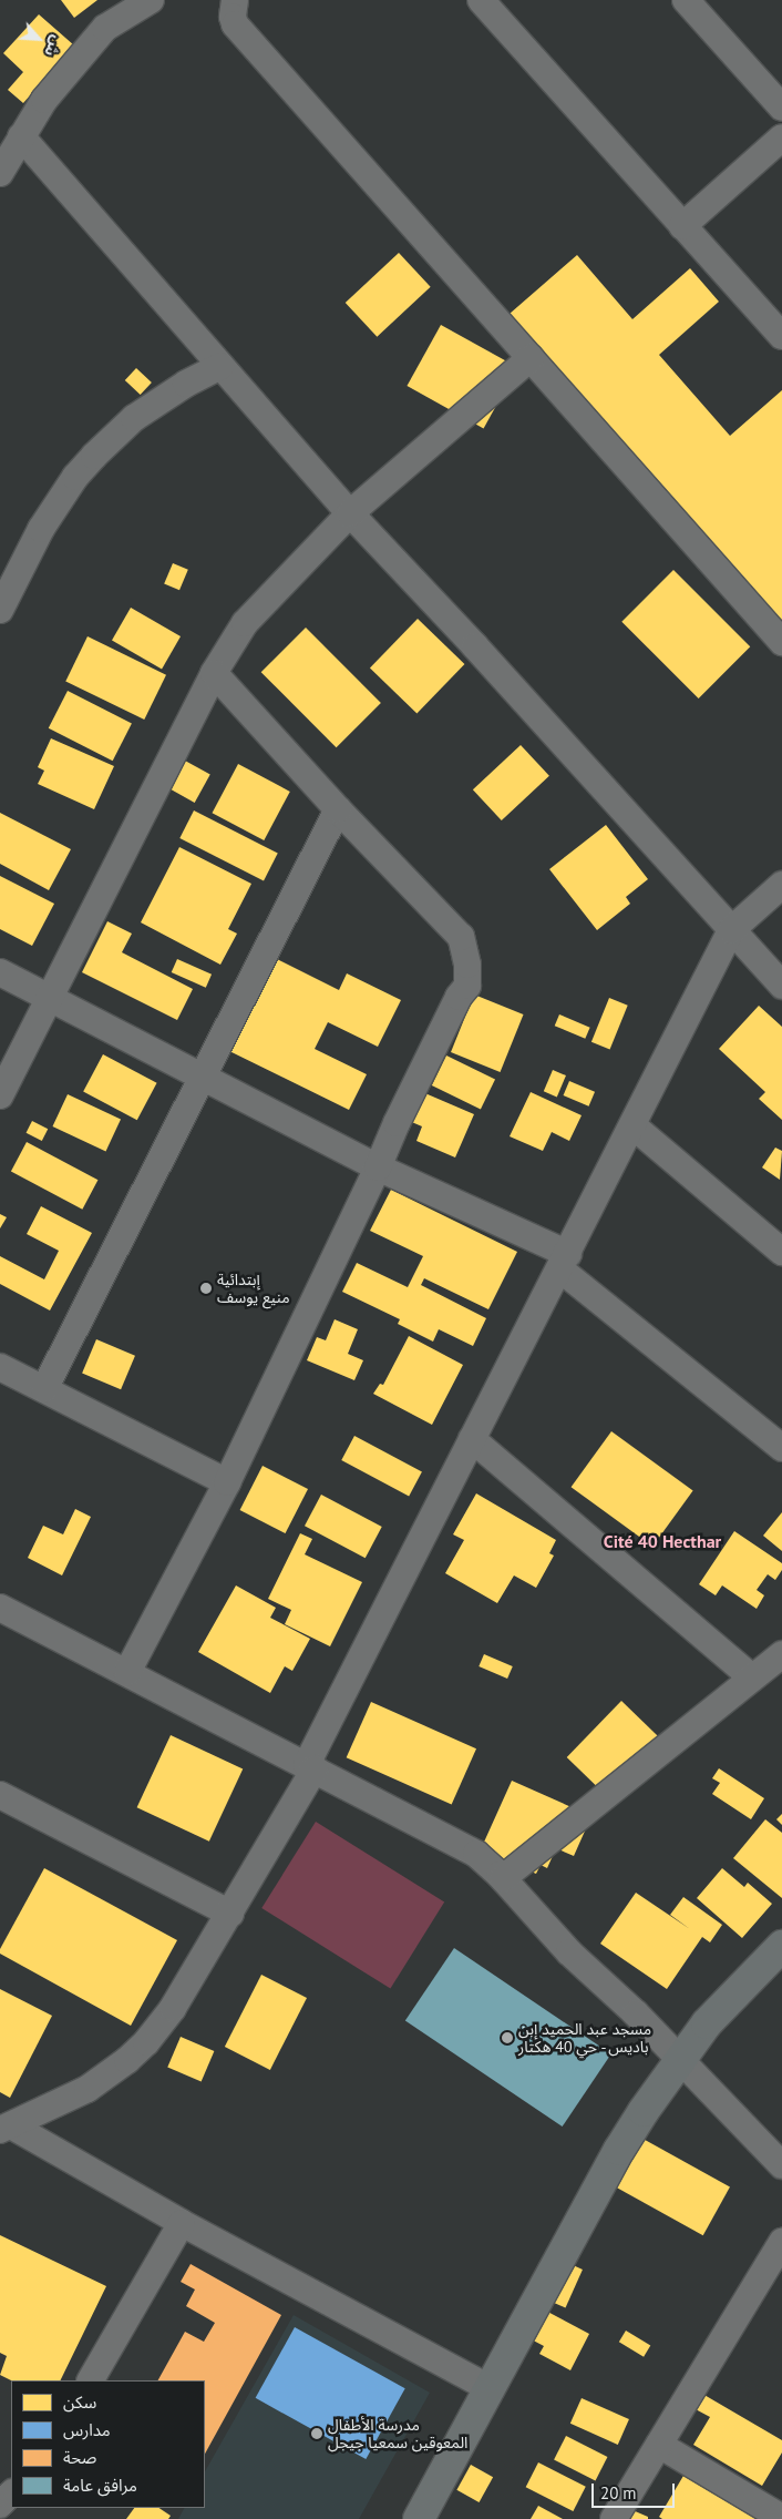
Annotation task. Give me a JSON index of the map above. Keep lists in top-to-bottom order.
{
  "districts": ["Cité 40 Hecthar"],
  "places": ["إبتدائية منيع يوسف", "مسجد عبد الحميد إبن باديس - حي 40 هكتار", "مدرسة الأطفال المعوقين سمعيا جيجل"],
  "legend": [
    "سكن",
    "مدارس",
    "صحة",
    "مرافق عامة"
  ],
  "scale_bar": "20 m",
  "north": "bottom right"
}
